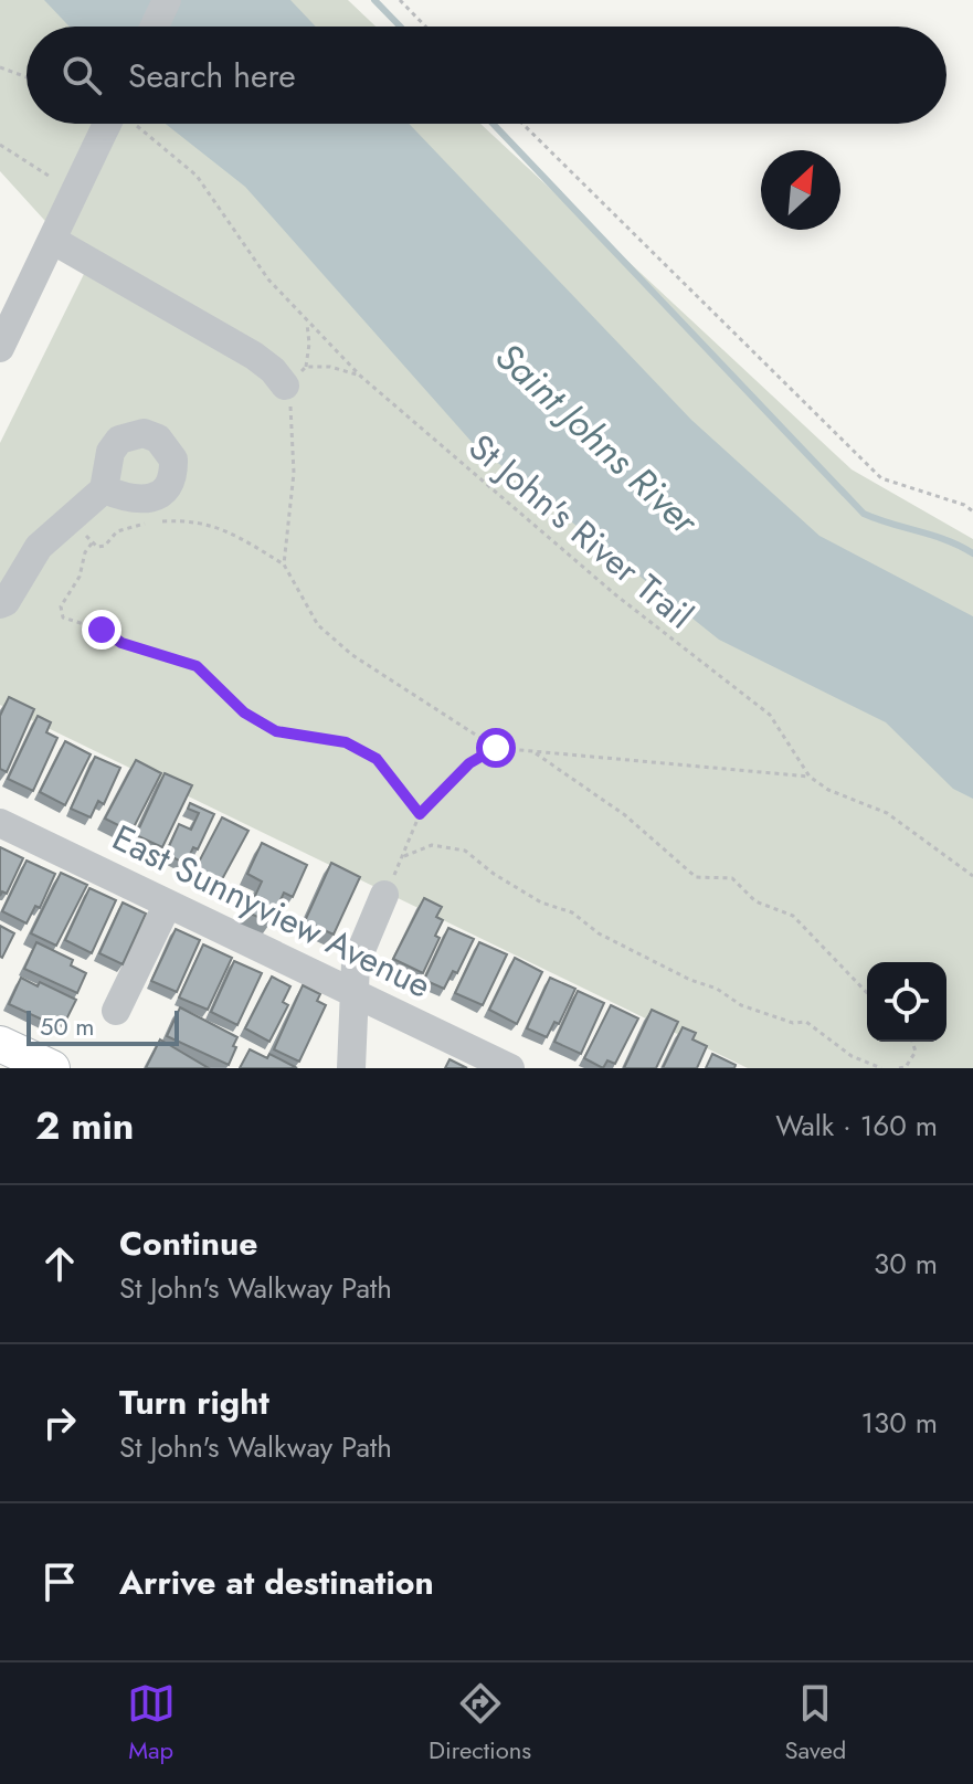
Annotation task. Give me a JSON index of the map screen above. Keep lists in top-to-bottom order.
{
  "streets": {
    "street": ["East Sunnyview Avenue"],
    "path": ["St John's River Trail"]
  },
  "water": ["Saint Johns River"],
  "scale_bar": "50 m",
  "north": "top right",
  "page": {
    "search": "Search here",
    "scale": "50 m",
    "heading": ["2 min", "Walk · 160 m"],
    "list": [
      ["Continue", "St John's Walkway Path", "30 m"],
      ["Turn right", "St John's Walkway Path", "130 m"],
      "Arrive at destination"
    ],
    "nav": ["Map", "Directions", "Saved"]
  }
}
